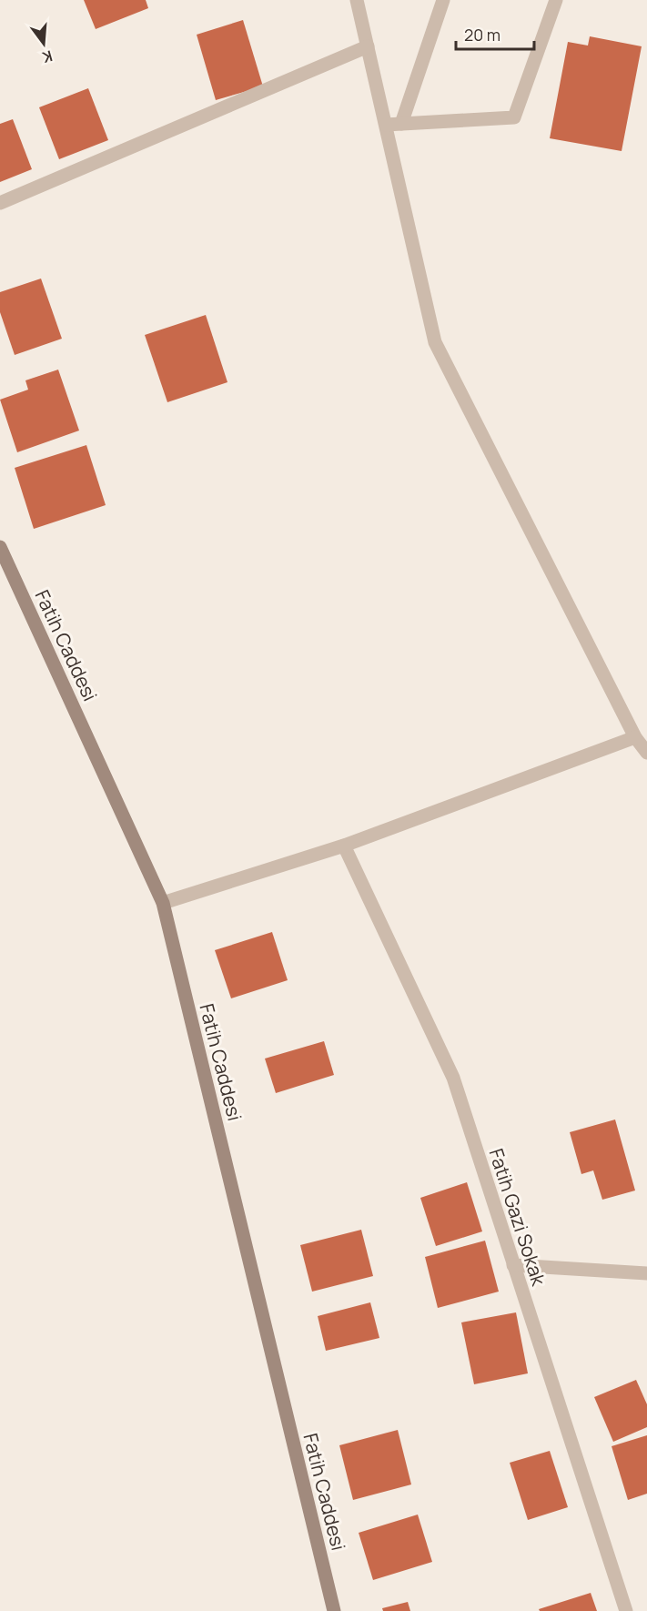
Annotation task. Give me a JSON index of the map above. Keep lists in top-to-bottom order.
{
  "streets": {
    "street": ["Fatih Caddesi", "Fatih Gazi Sokak"]
  },
  "scale_bar": "20 m",
  "north": "bottom"
}
